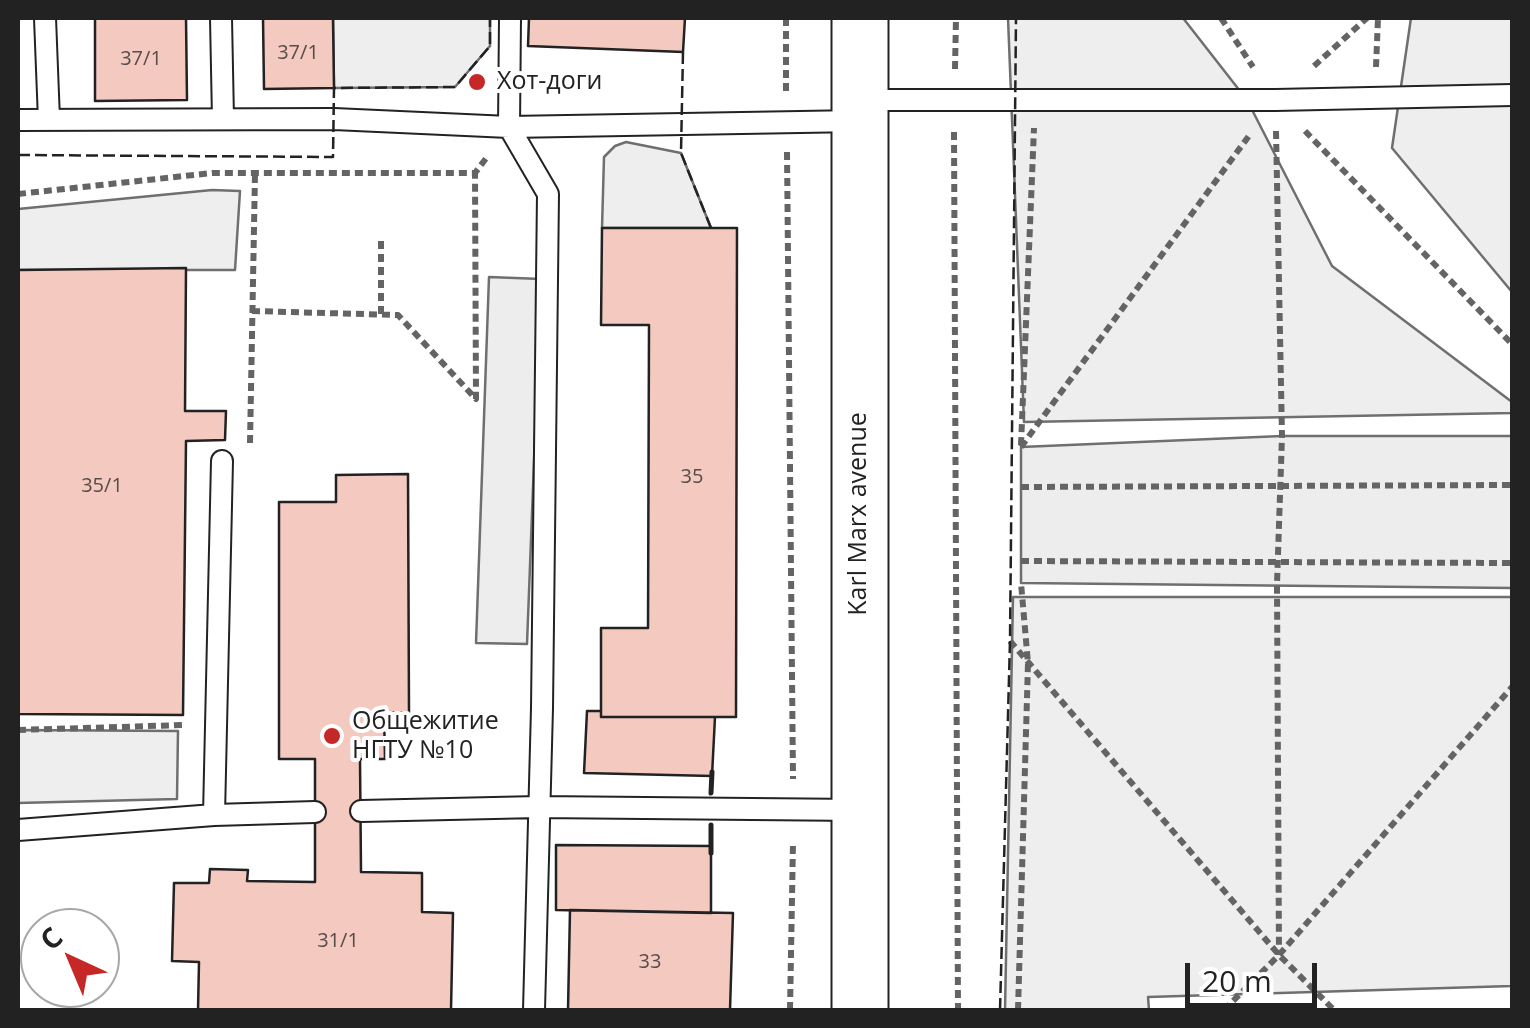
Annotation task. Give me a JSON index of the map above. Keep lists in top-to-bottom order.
{
  "streets": {
    "main road": ["Karl Marx avenue"]
  },
  "places": ["Хот-доги", "Общежитие НГТУ №10"],
  "house_numbers": [
    "37/1",
    "37/1",
    "35",
    "35/1",
    "31/1",
    "33"
  ],
  "scale_bar": "20 m",
  "north": "top left"
}
